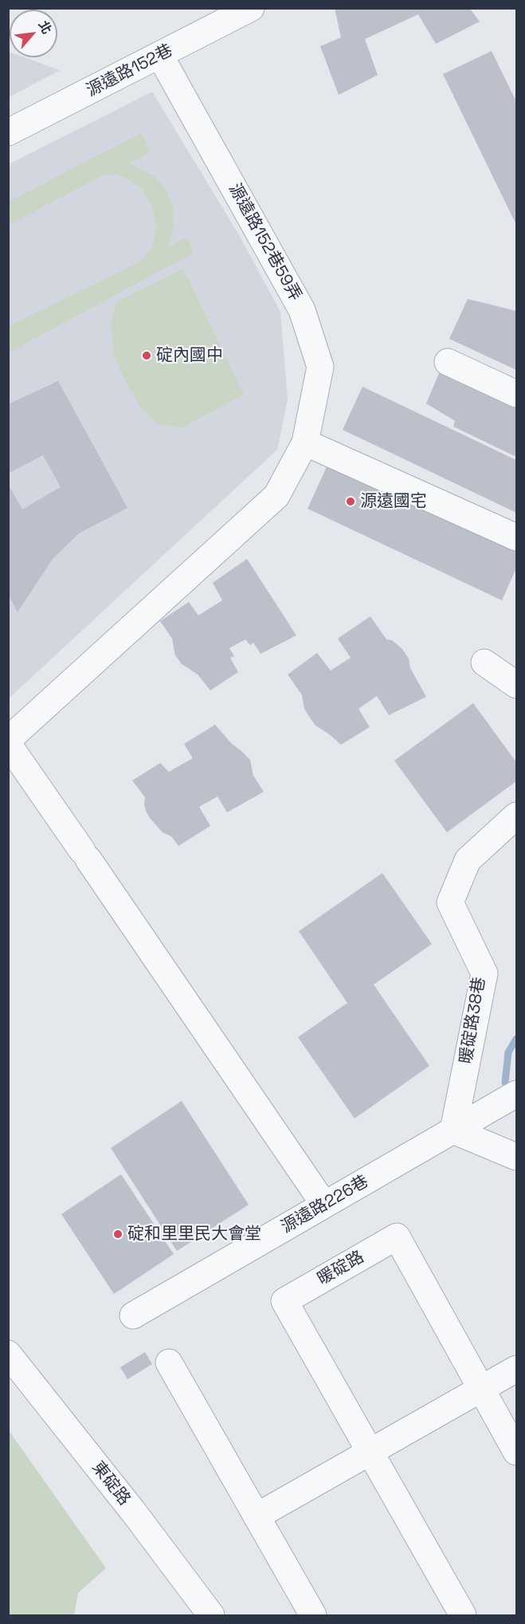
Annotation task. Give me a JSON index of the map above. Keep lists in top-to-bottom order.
{
  "streets": {
    "street": [
      "源遠路152巷",
      "源遠路152巷59弄",
      "暖碇路38巷",
      "源遠路226巷",
      "暖碇路",
      "東碇路"
    ]
  },
  "crossings": [
    ["源遠路152巷", "源遠路152巷59弄"],
    ["暖碇路38巷", "源遠路226巷"]
  ],
  "places": ["碇內國中", "源遠國宅", "碇和里里民大會堂"],
  "north": "top right"
}
